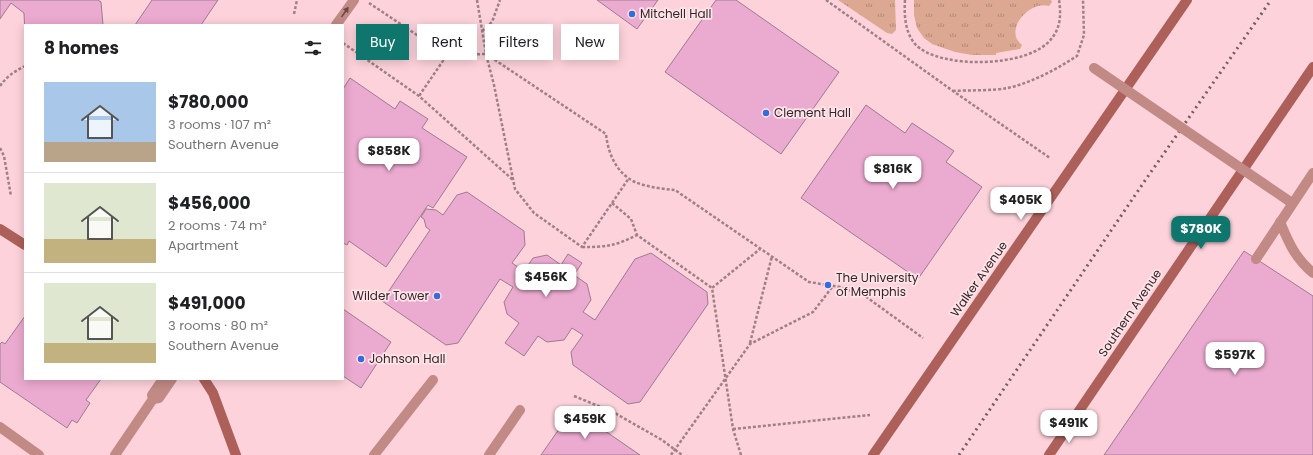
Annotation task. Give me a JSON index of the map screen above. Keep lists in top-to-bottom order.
{
  "streets": {
    "street": ["Walker Avenue", "Southern Avenue"]
  },
  "places": [
    "Mitchell Hall",
    "Clement Hall",
    "The University of Memphis",
    "Wilder Tower",
    "Johnson Hall"
  ],
  "page": {
    "chip": [
      "Buy",
      "Rent",
      "Filters",
      "New"
    ],
    "heading": "8 homes",
    "list": [
      {
        "name": "$780,000",
        "note": "3 rooms · 107 m² · Southern Avenue"
      },
      {
        "name": "$456,000",
        "note": "2 rooms · 74 m² · Apartment"
      },
      {
        "name": "$491,000",
        "note": "3 rooms · 80 m² · Southern Avenue"
      }
    ],
    "price": [
      "$858K",
      "$816K",
      "$405K",
      "$780K",
      "$456K",
      "$597K",
      "$459K",
      "$491K"
    ]
  }
}
